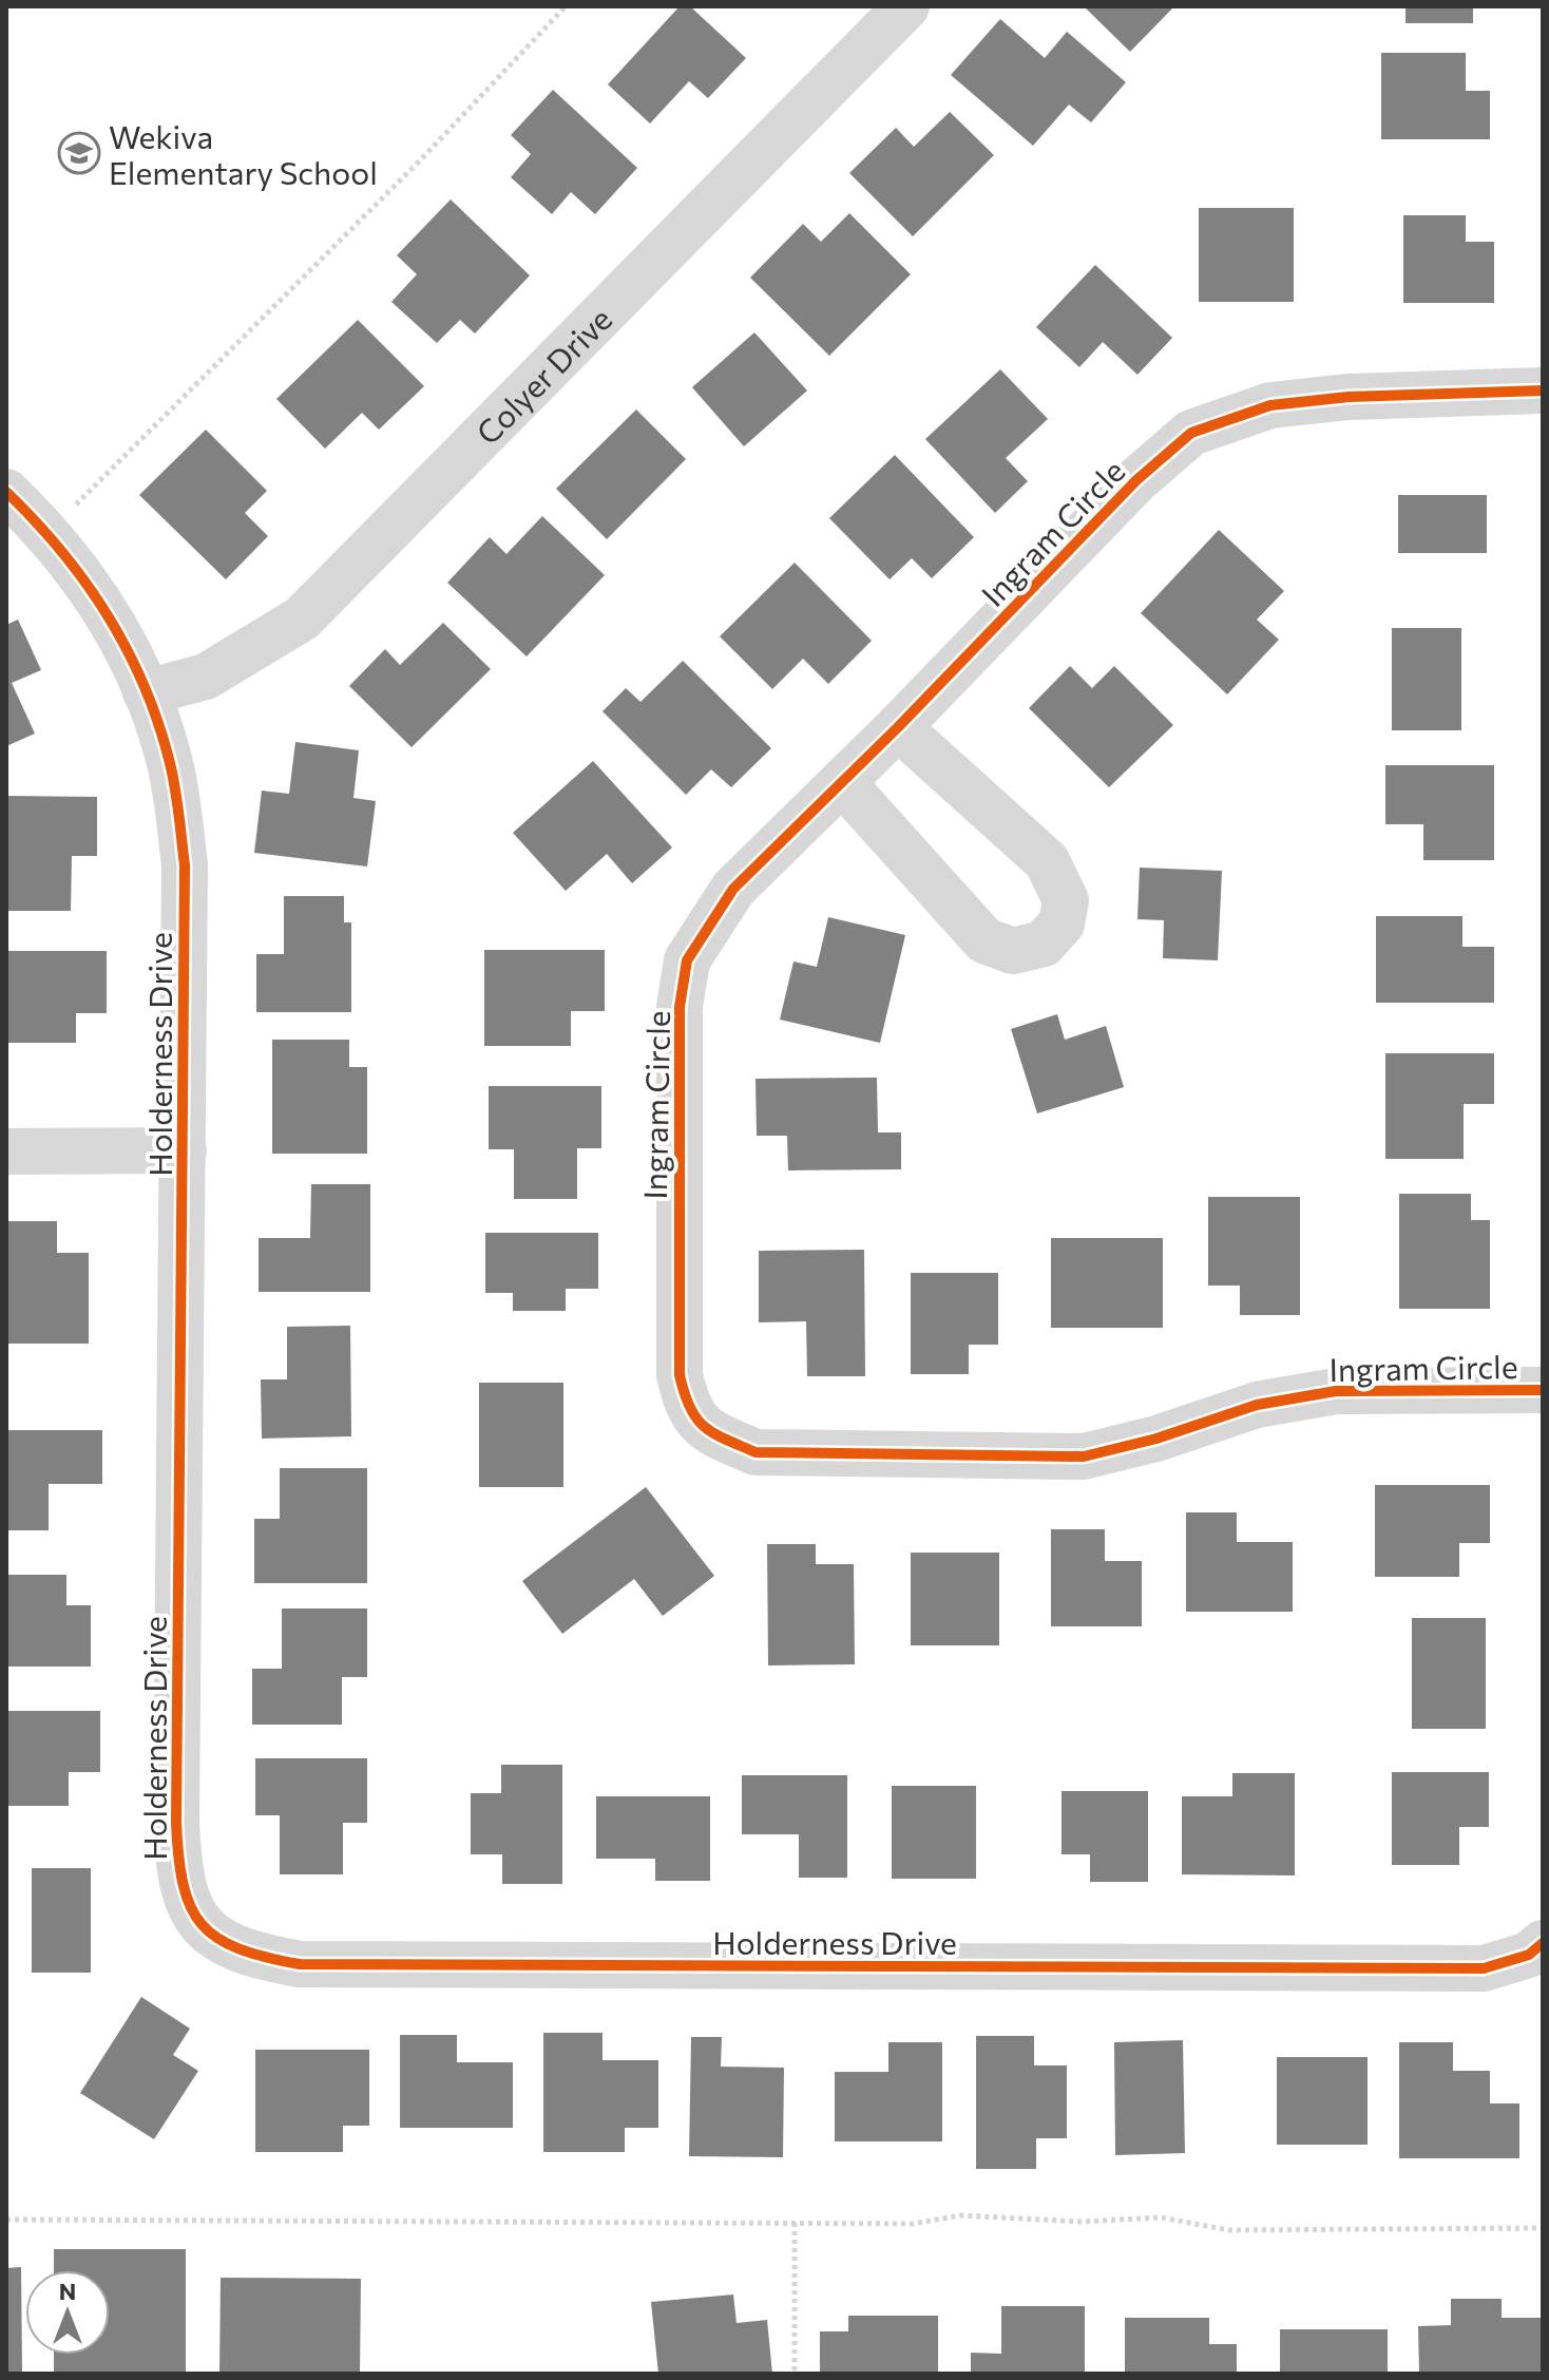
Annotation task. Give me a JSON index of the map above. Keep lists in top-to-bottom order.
{
  "streets": {
    "street": ["Colyer Drive", "Ingram Circle", "Holderness Drive"]
  },
  "crossings": [
    ["Colyer Drive", "Holderness Drive"]
  ],
  "places": {
    "school or university": ["Wekiva Elementary School"]
  },
  "north": "top"
}
